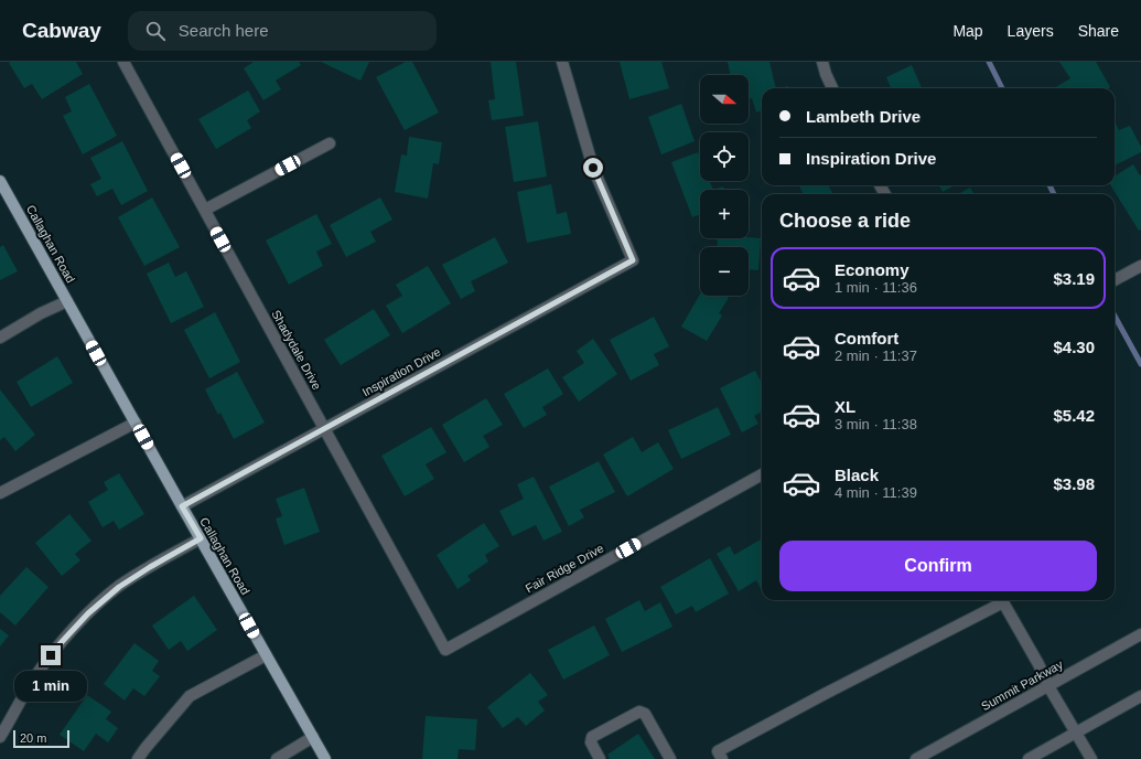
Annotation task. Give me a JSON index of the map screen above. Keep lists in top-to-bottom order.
{
  "streets": {
    "main road": ["Callaghan Road"],
    "street": [
      "Shadydale Drive",
      "Inspiration Drive",
      "Fair Ridge Drive",
      "Summit Parkway"
    ]
  },
  "crossings": [
    ["Callaghan Road", "Inspiration Drive"],
    ["Shadydale Drive", "Inspiration Drive"],
    ["Shadydale Drive", "Fair Ridge Drive"]
  ],
  "scale_bar": "20 m",
  "north": "right",
  "page": {
    "header": "Cabway",
    "search": "Search here",
    "nav": ["Map", "Layers", "Share"],
    "map_buttons": ["+", "−"],
    "banner": ["Lambeth Drive", "Inspiration Drive"],
    "heading": "Choose a ride",
    "list": [
      {
        "name": "Economy",
        "note": "1 min · 11:36",
        "value": "$3.19"
      },
      {
        "name": "Comfort",
        "note": "2 min · 11:37",
        "value": "$4.30"
      },
      {
        "name": "XL",
        "note": "3 min · 11:38",
        "value": "$5.42"
      },
      {
        "name": "Black",
        "note": "4 min · 11:39",
        "value": "$3.98"
      }
    ],
    "buttons": "Confirm",
    "bubble": "1 min",
    "scale": "20 m"
  }
}
